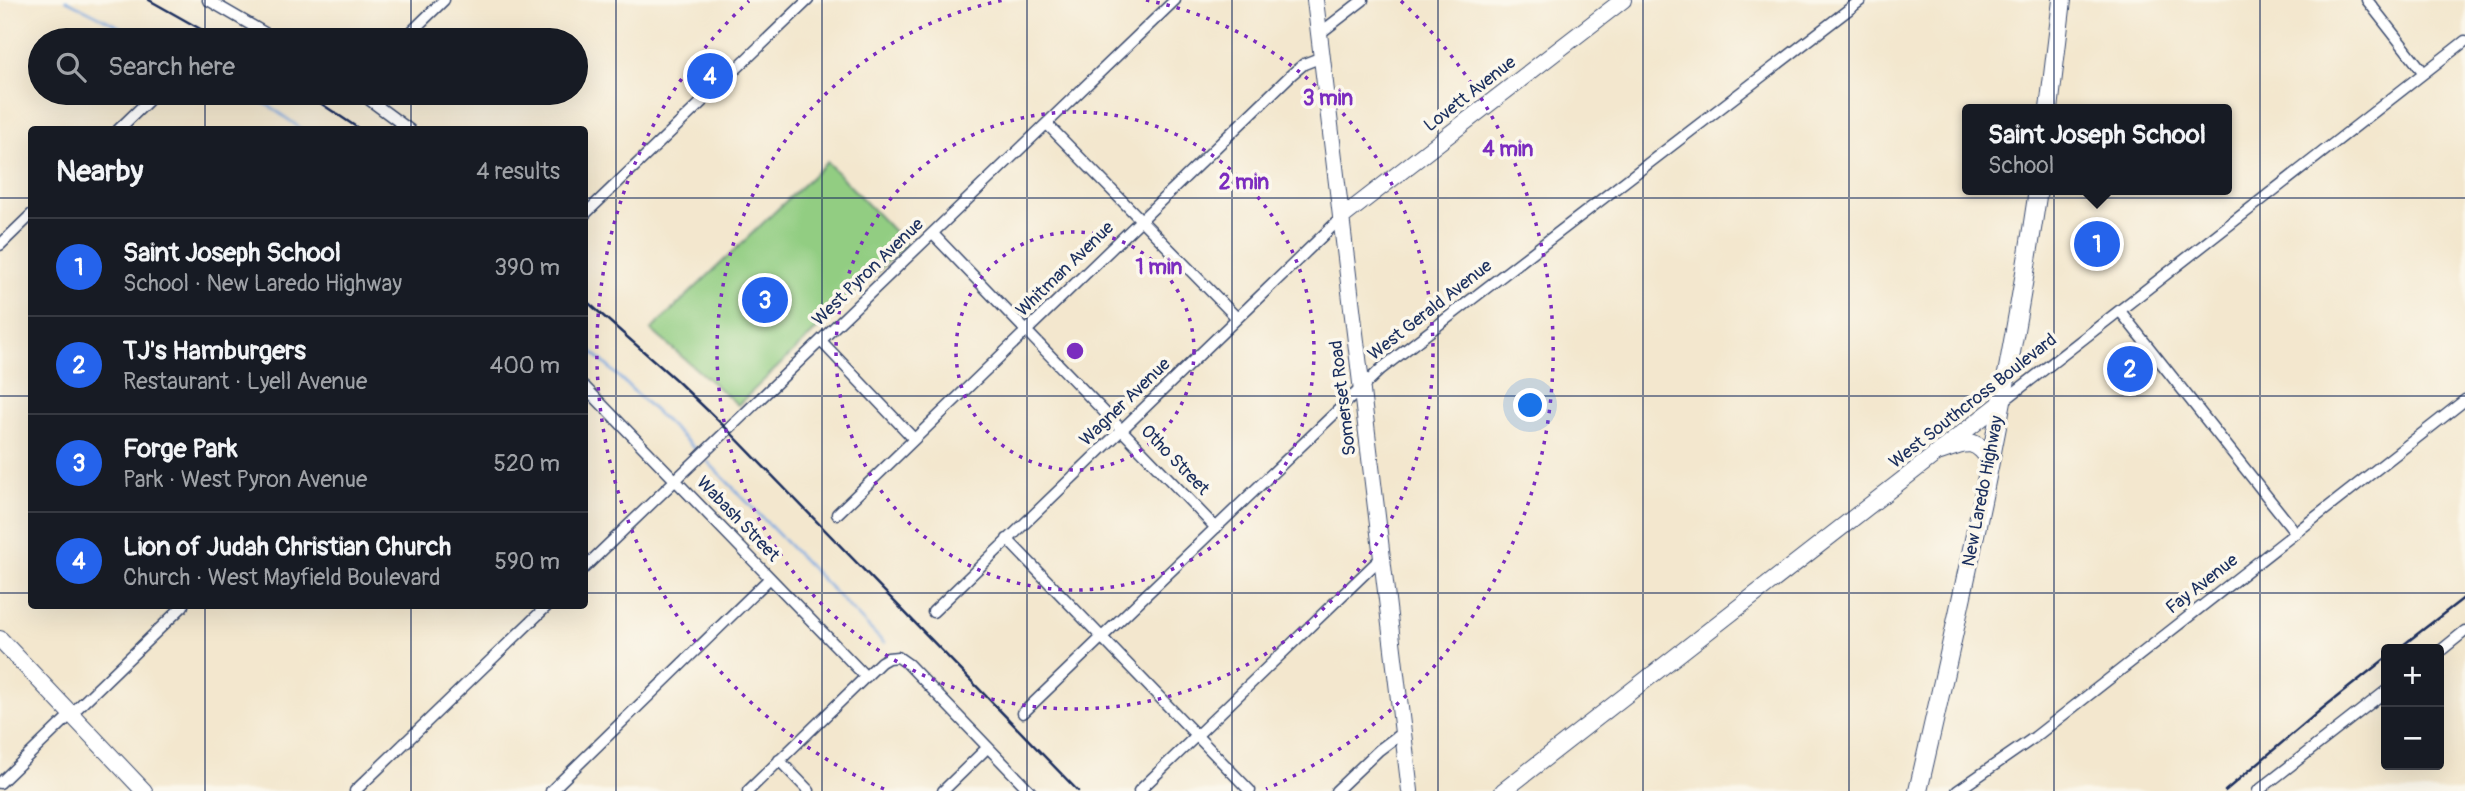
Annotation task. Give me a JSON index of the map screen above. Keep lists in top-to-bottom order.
{
  "streets": {
    "main road": [
      "Lovett Avenue",
      "Somerset Road",
      "West Southcross Boulevard",
      "New Laredo Highway"
    ],
    "street": [
      "Whitman Avenue",
      "West Pyron Avenue",
      "West Gerald Avenue",
      "Wagner Avenue",
      "Otho Street",
      "Wabash Street",
      "Fay Avenue"
    ]
  },
  "crossings": [
    ["Lovett Avenue", "Somerset Road"],
    ["Lovett Avenue", "Wagner Avenue"],
    ["Whitman Avenue", "Somerset Road"],
    ["Whitman Avenue", "Otho Street"],
    ["West Pyron Avenue", "Otho Street"],
    ["West Pyron Avenue", "Wabash Street"],
    ["West Gerald Avenue", "Somerset Road"],
    ["West Gerald Avenue", "Otho Street"],
    ["Somerset Road", "Wagner Avenue"],
    ["West Southcross Boulevard", "New Laredo Highway"],
    ["Wagner Avenue", "Otho Street"]
  ],
  "page": {
    "search": "Search here",
    "pins": [
      "4",
      "1",
      "3",
      "2"
    ],
    "popup": ["Saint Joseph School", "School"],
    "heading": ["Nearby", "4 results"],
    "list": [
      {
        "mark": "1",
        "name": "Saint Joseph School",
        "note": "School · New Laredo Highway",
        "value": "390 m"
      },
      {
        "mark": "2",
        "name": "TJ's Hamburgers",
        "note": "Restaurant · Lyell Avenue",
        "value": "400 m"
      },
      {
        "mark": "3",
        "name": "Forge Park",
        "note": "Park · West Pyron Avenue",
        "value": "520 m"
      },
      {
        "mark": "4",
        "name": "Lion of Judah Christian Church",
        "note": "Church · West Mayfield Boulevard",
        "value": "590 m"
      }
    ],
    "map_buttons": ["+", "−"]
  },
  "rings": [
    "3 min",
    "4 min",
    "2 min",
    "1 min"
  ]
}
